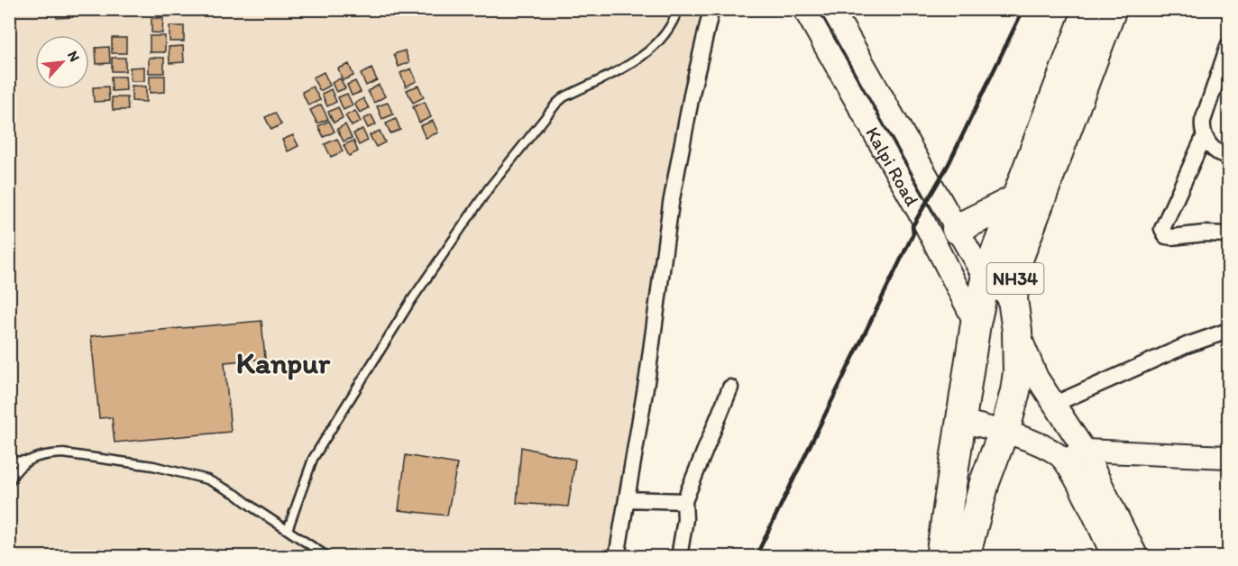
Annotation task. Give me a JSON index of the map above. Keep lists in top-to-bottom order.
{
  "streets": {
    "highway": ["NH34"],
    "main road": ["Kalpi Road"]
  },
  "crossings": [
    ["Kalpi Road", "NH34"]
  ],
  "districts": ["Kanpur"],
  "north": "top right"
}
